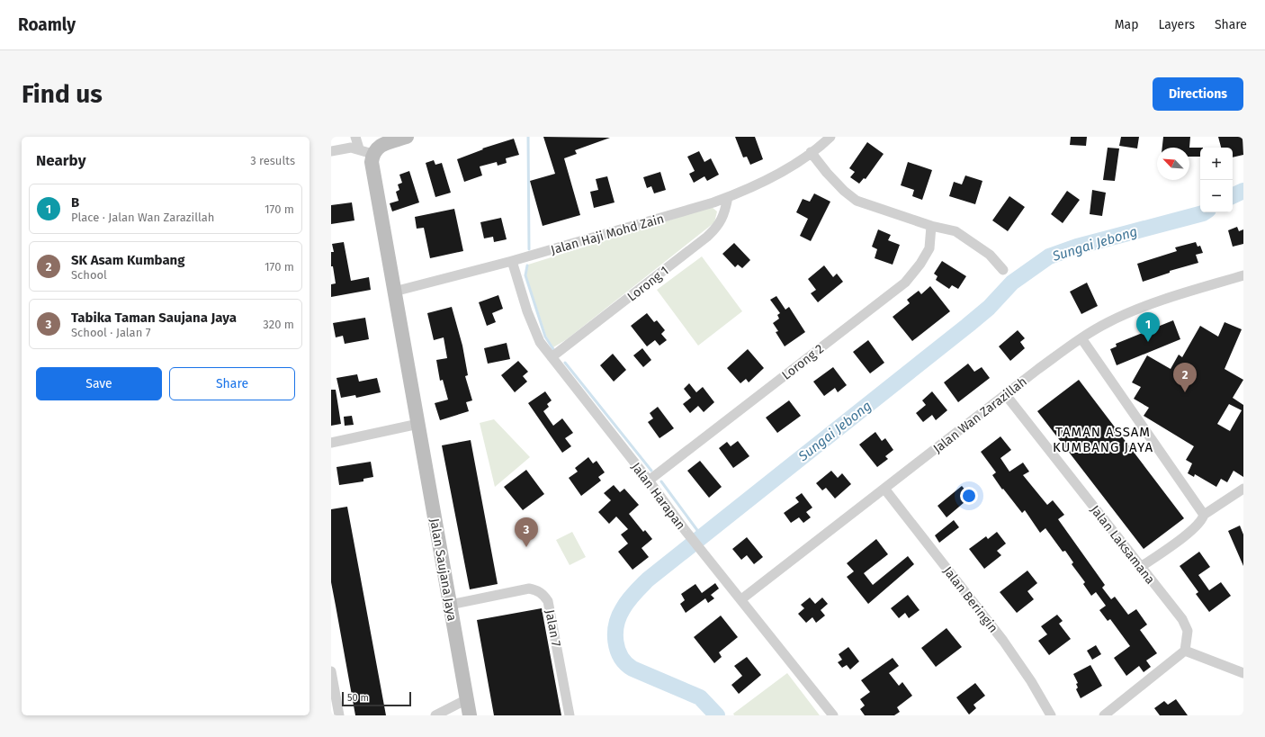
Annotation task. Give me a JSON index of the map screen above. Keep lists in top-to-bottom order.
{
  "streets": {
    "main road": ["Jalan Saujana Jaya"],
    "street": [
      "Jalan Haji Mohd Zain",
      "Lorong 1",
      "Lorong 2",
      "Jalan Wan Zarazillah",
      "Jalan Harapan",
      "Jalan Laksamana",
      "Jalan Beringin",
      "Jalan 7"
    ]
  },
  "crossings": [
    ["Jalan Haji Mohd Zain", "Lorong 1"],
    ["Jalan Haji Mohd Zain", "Jalan Harapan"],
    ["Lorong 1", "Jalan Harapan"],
    ["Lorong 2", "Jalan Harapan"],
    ["Jalan Wan Zarazillah", "Jalan Harapan"],
    ["Jalan Wan Zarazillah", "Jalan Laksamana"],
    ["Jalan Wan Zarazillah", "Jalan Beringin"],
    ["Jalan Saujana Jaya", "Jalan 7"]
  ],
  "districts": ["TAMAN ASSAM KUMBANG JAYA"],
  "water": ["Sungai Jebong"],
  "scale_bar": "50 m",
  "north": "top left",
  "page": {
    "header": "Roamly",
    "nav": ["Map", "Layers", "Share"],
    "buttons": [
      "Directions",
      ["Save", "Share"]
    ],
    "title": "Find us",
    "heading": ["Nearby", "3 results"],
    "map_buttons": ["+", "−"],
    "list": [
      {
        "mark": "1",
        "name": "B",
        "note": "Place · Jalan Wan Zarazillah",
        "value": "170 m"
      },
      {
        "mark": "2",
        "name": "SK Asam Kumbang",
        "note": "School",
        "value": "170 m"
      },
      {
        "mark": "3",
        "name": "Tabika Taman Saujana Jaya",
        "note": "School · Jalan 7",
        "value": "320 m"
      }
    ],
    "pins": ["1", "2", "3"],
    "scale": "50 m"
  }
}
